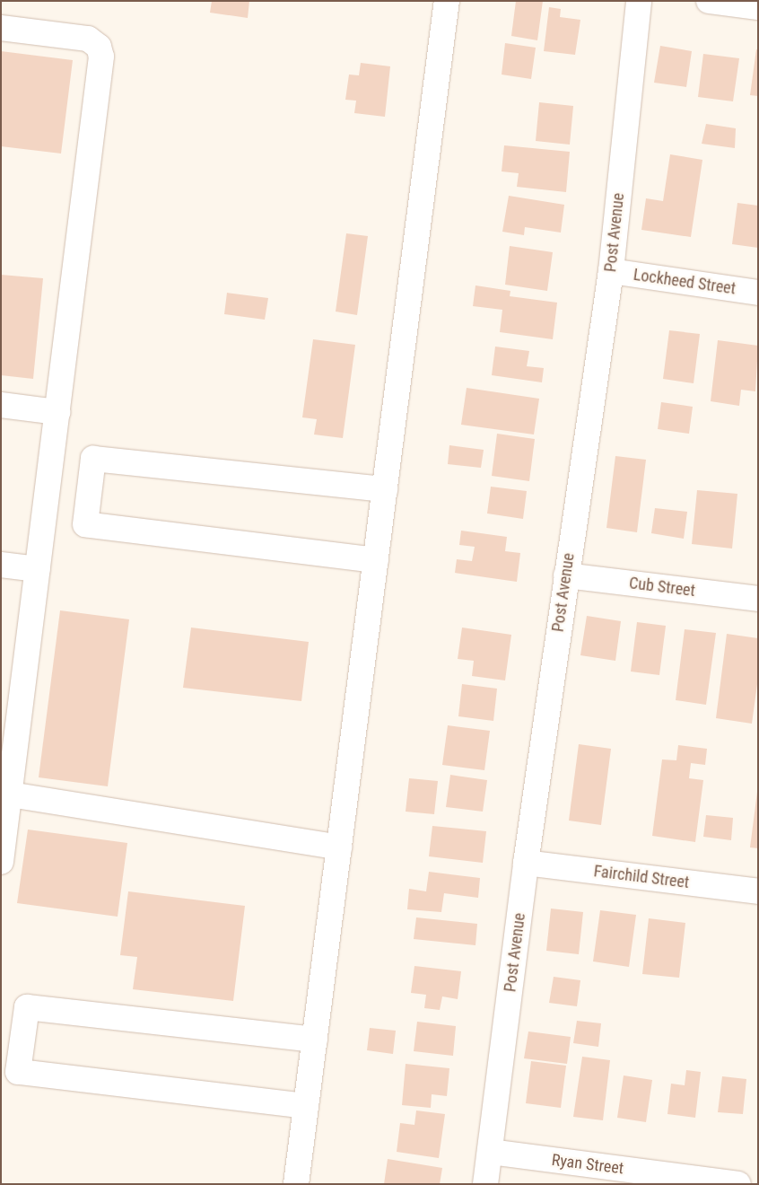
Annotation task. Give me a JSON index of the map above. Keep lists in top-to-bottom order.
{
  "streets": {
    "street": [
      "Post Avenue",
      "Lockheed Street",
      "Cub Street",
      "Fairchild Street",
      "Ryan Street"
    ]
  },
  "crossings": [
    ["Post Avenue", "Lockheed Street"],
    ["Post Avenue", "Cub Street"],
    ["Post Avenue", "Fairchild Street"],
    ["Post Avenue", "Ryan Street"]
  ]
}
